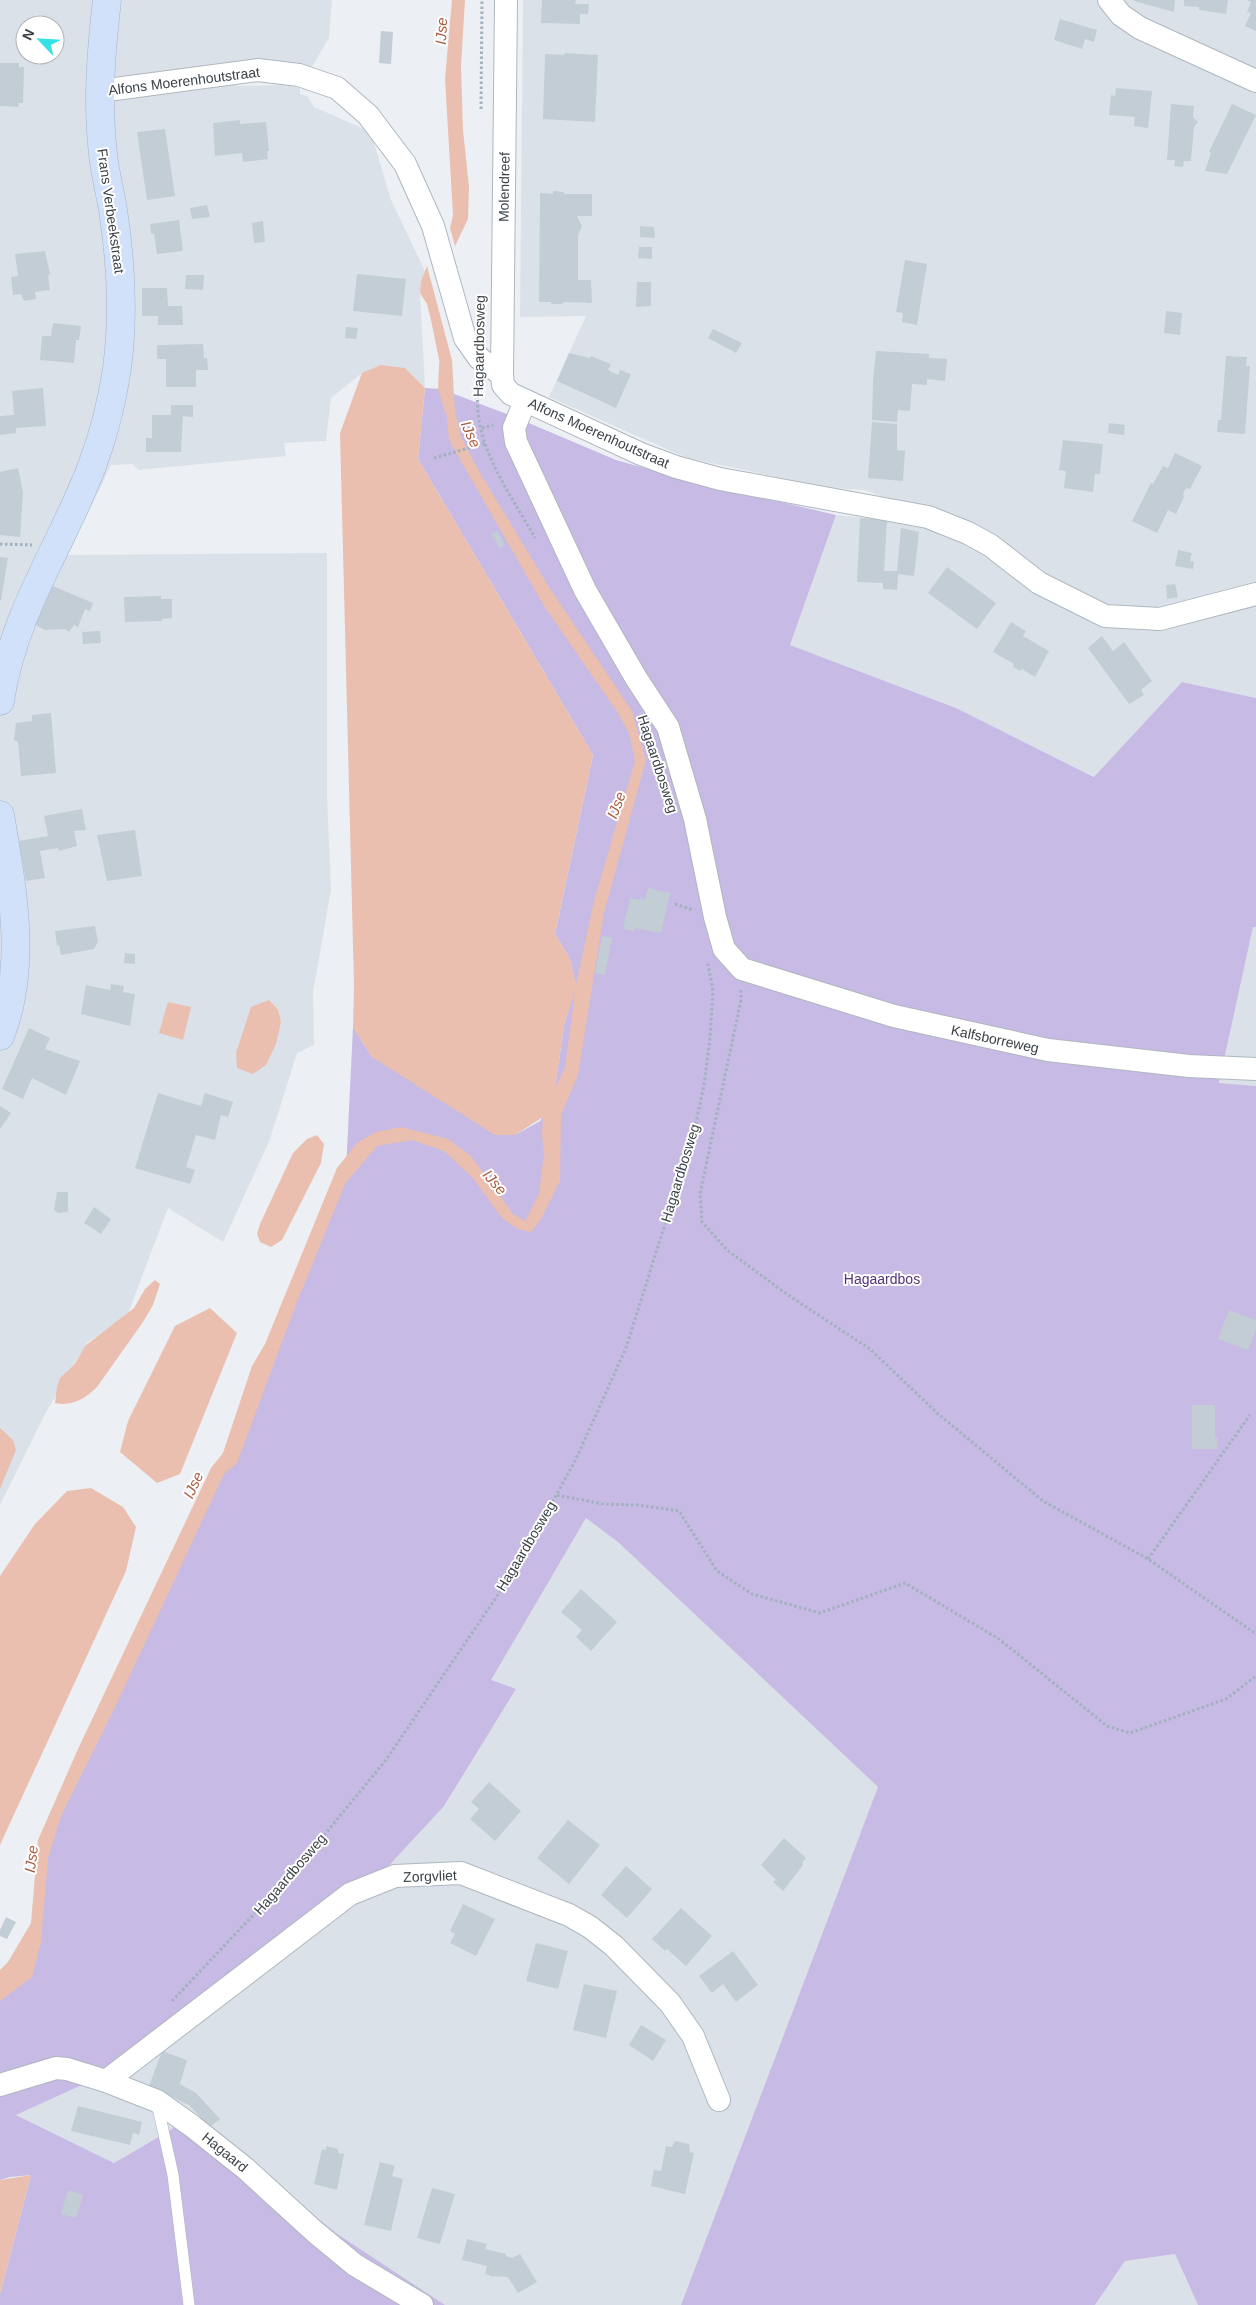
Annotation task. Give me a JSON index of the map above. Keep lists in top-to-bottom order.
{
  "streets": {
    "main road": ["Frans Verbeekstraat"],
    "street": [
      "Alfons Moerenhoutstraat",
      "Molendreef",
      "Hagaardbosweg",
      "Kalfsborreweg",
      "Zorgvliet",
      "Hagaard"
    ]
  },
  "crossings": [
    ["Alfons Moerenhoutstraat", "Molendreef"],
    ["Alfons Moerenhoutstraat", "Frans Verbeekstraat"],
    ["Alfons Moerenhoutstraat", "Hagaardbosweg"],
    ["Hagaardbosweg", "Kalfsborreweg"],
    ["Zorgvliet", "Hagaard"]
  ],
  "water": ["IJse"],
  "parks": ["Hagaardbos"],
  "north": "top left"
}
